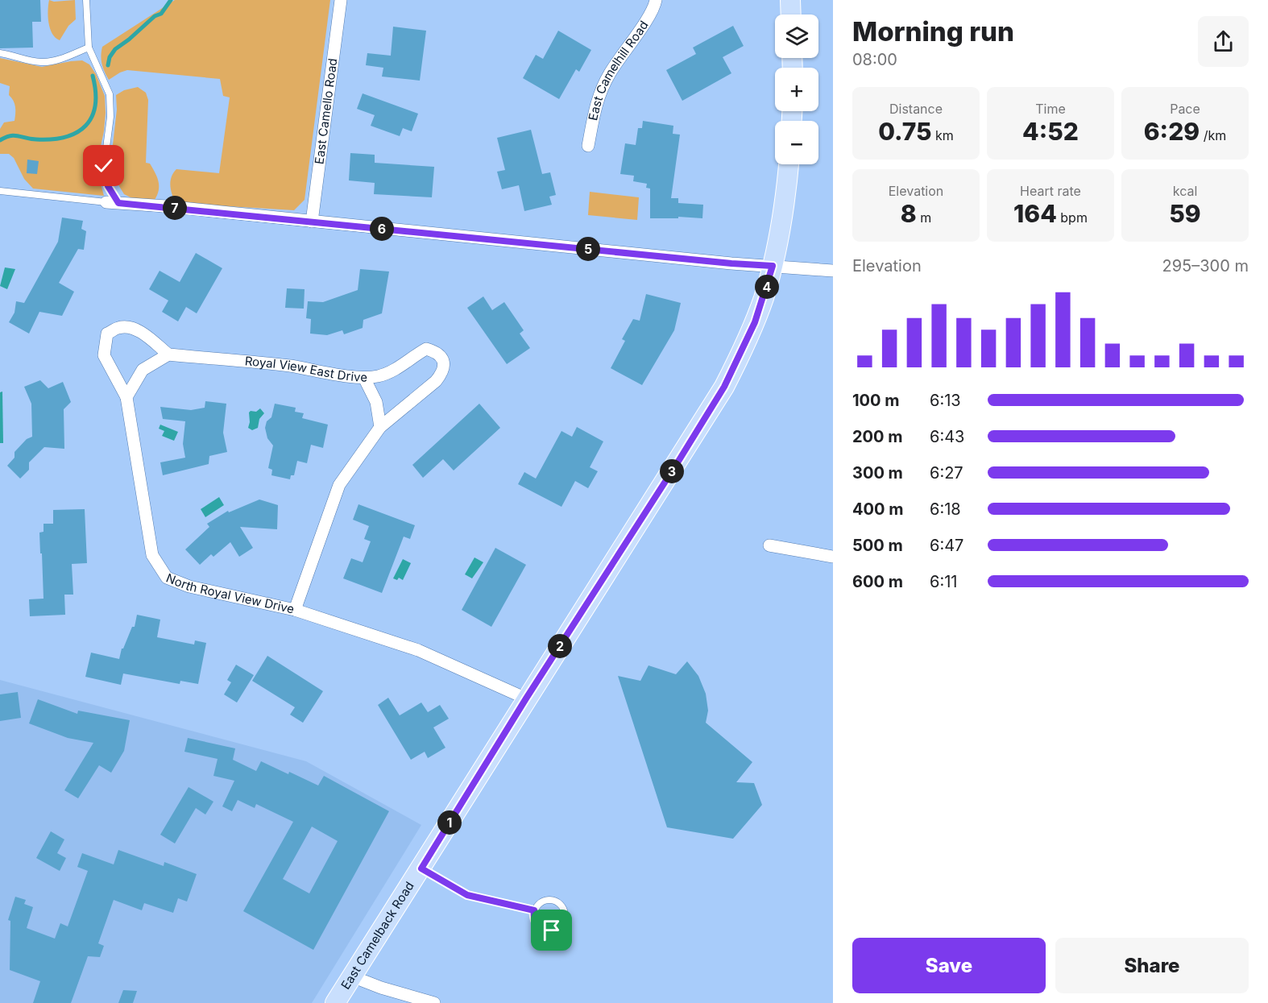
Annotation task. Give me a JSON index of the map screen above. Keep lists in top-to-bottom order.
{
  "streets": {
    "main road": ["East Camelback Road"],
    "street": [
      "East Camelhill Road",
      "East Camello Road",
      "Royal View East Drive",
      "North Royal View Drive"
    ]
  },
  "crossings": [
    ["Royal View East Drive", "North Royal View Drive"],
    ["North Royal View Drive", "East Camelback Road"]
  ],
  "page": {
    "heading": ["Morning run", "08:00"],
    "map_buttons": ["+", "−"],
    "stats": [
      ["Distance", "0.75 km"],
      ["Time", "4:52"],
      ["Pace", "6:29 /km"],
      ["Elevation", "8 m"],
      ["Heart rate", "164 bpm"],
      ["kcal", "59"]
    ],
    "pins": [
      "7",
      "6",
      "5",
      "4",
      "3",
      "2",
      "1"
    ],
    "chart": ["Elevation", "295–300 m"],
    "list": [
      {
        "name": "100 m",
        "note": "6:13"
      },
      {
        "name": "200 m",
        "note": "6:43"
      },
      {
        "name": "300 m",
        "note": "6:27"
      },
      {
        "name": "400 m",
        "note": "6:18"
      },
      {
        "name": "500 m",
        "note": "6:47"
      },
      {
        "name": "600 m",
        "note": "6:11"
      }
    ],
    "buttons": ["Save", "Share"]
  }
}
